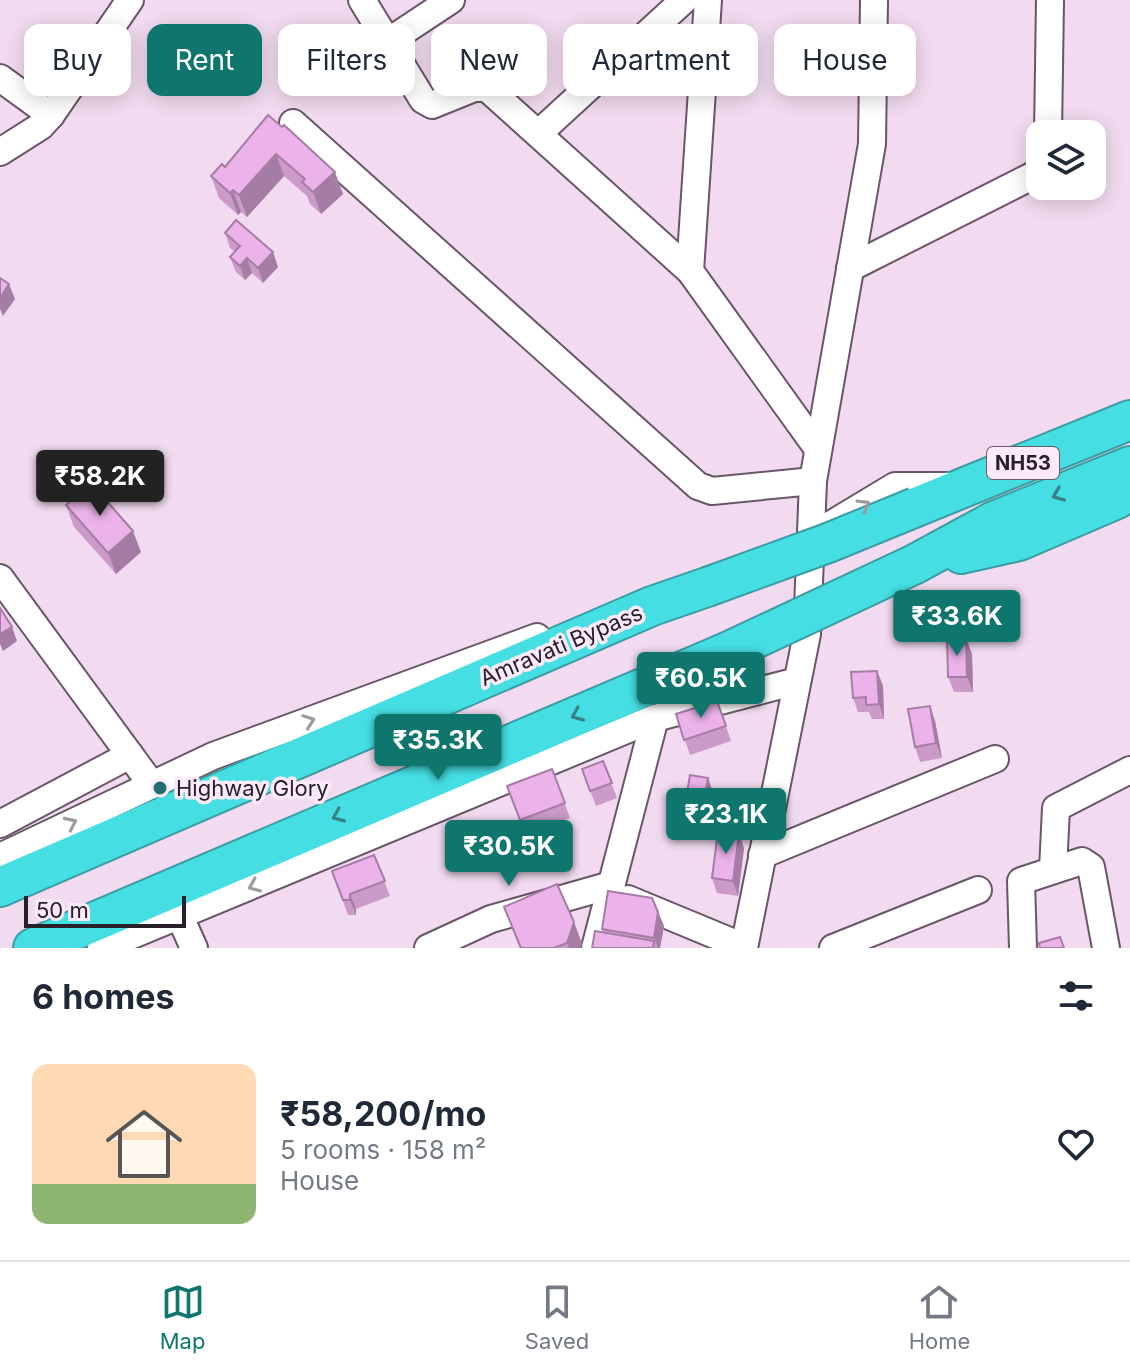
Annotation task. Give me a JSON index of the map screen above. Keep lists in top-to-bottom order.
{
  "streets": {
    "highway": ["NH53", "Amravati Bypass"]
  },
  "places": ["Highway Glory"],
  "scale_bar": "50 m",
  "page": {
    "chip": [
      "Buy",
      "Rent",
      "Filters",
      "New",
      "Apartment",
      "House"
    ],
    "price": [
      "₹58.2K",
      "₹33.6K",
      "₹60.5K",
      "₹35.3K",
      "₹23.1K",
      "₹30.5K"
    ],
    "scale": "50 m",
    "heading": "6 homes",
    "list": [
      {
        "name": "₹58,200/mo",
        "note": "5 rooms · 158 m² · House"
      }
    ],
    "tabs": ["Map", "Saved", "Home"]
  }
}
